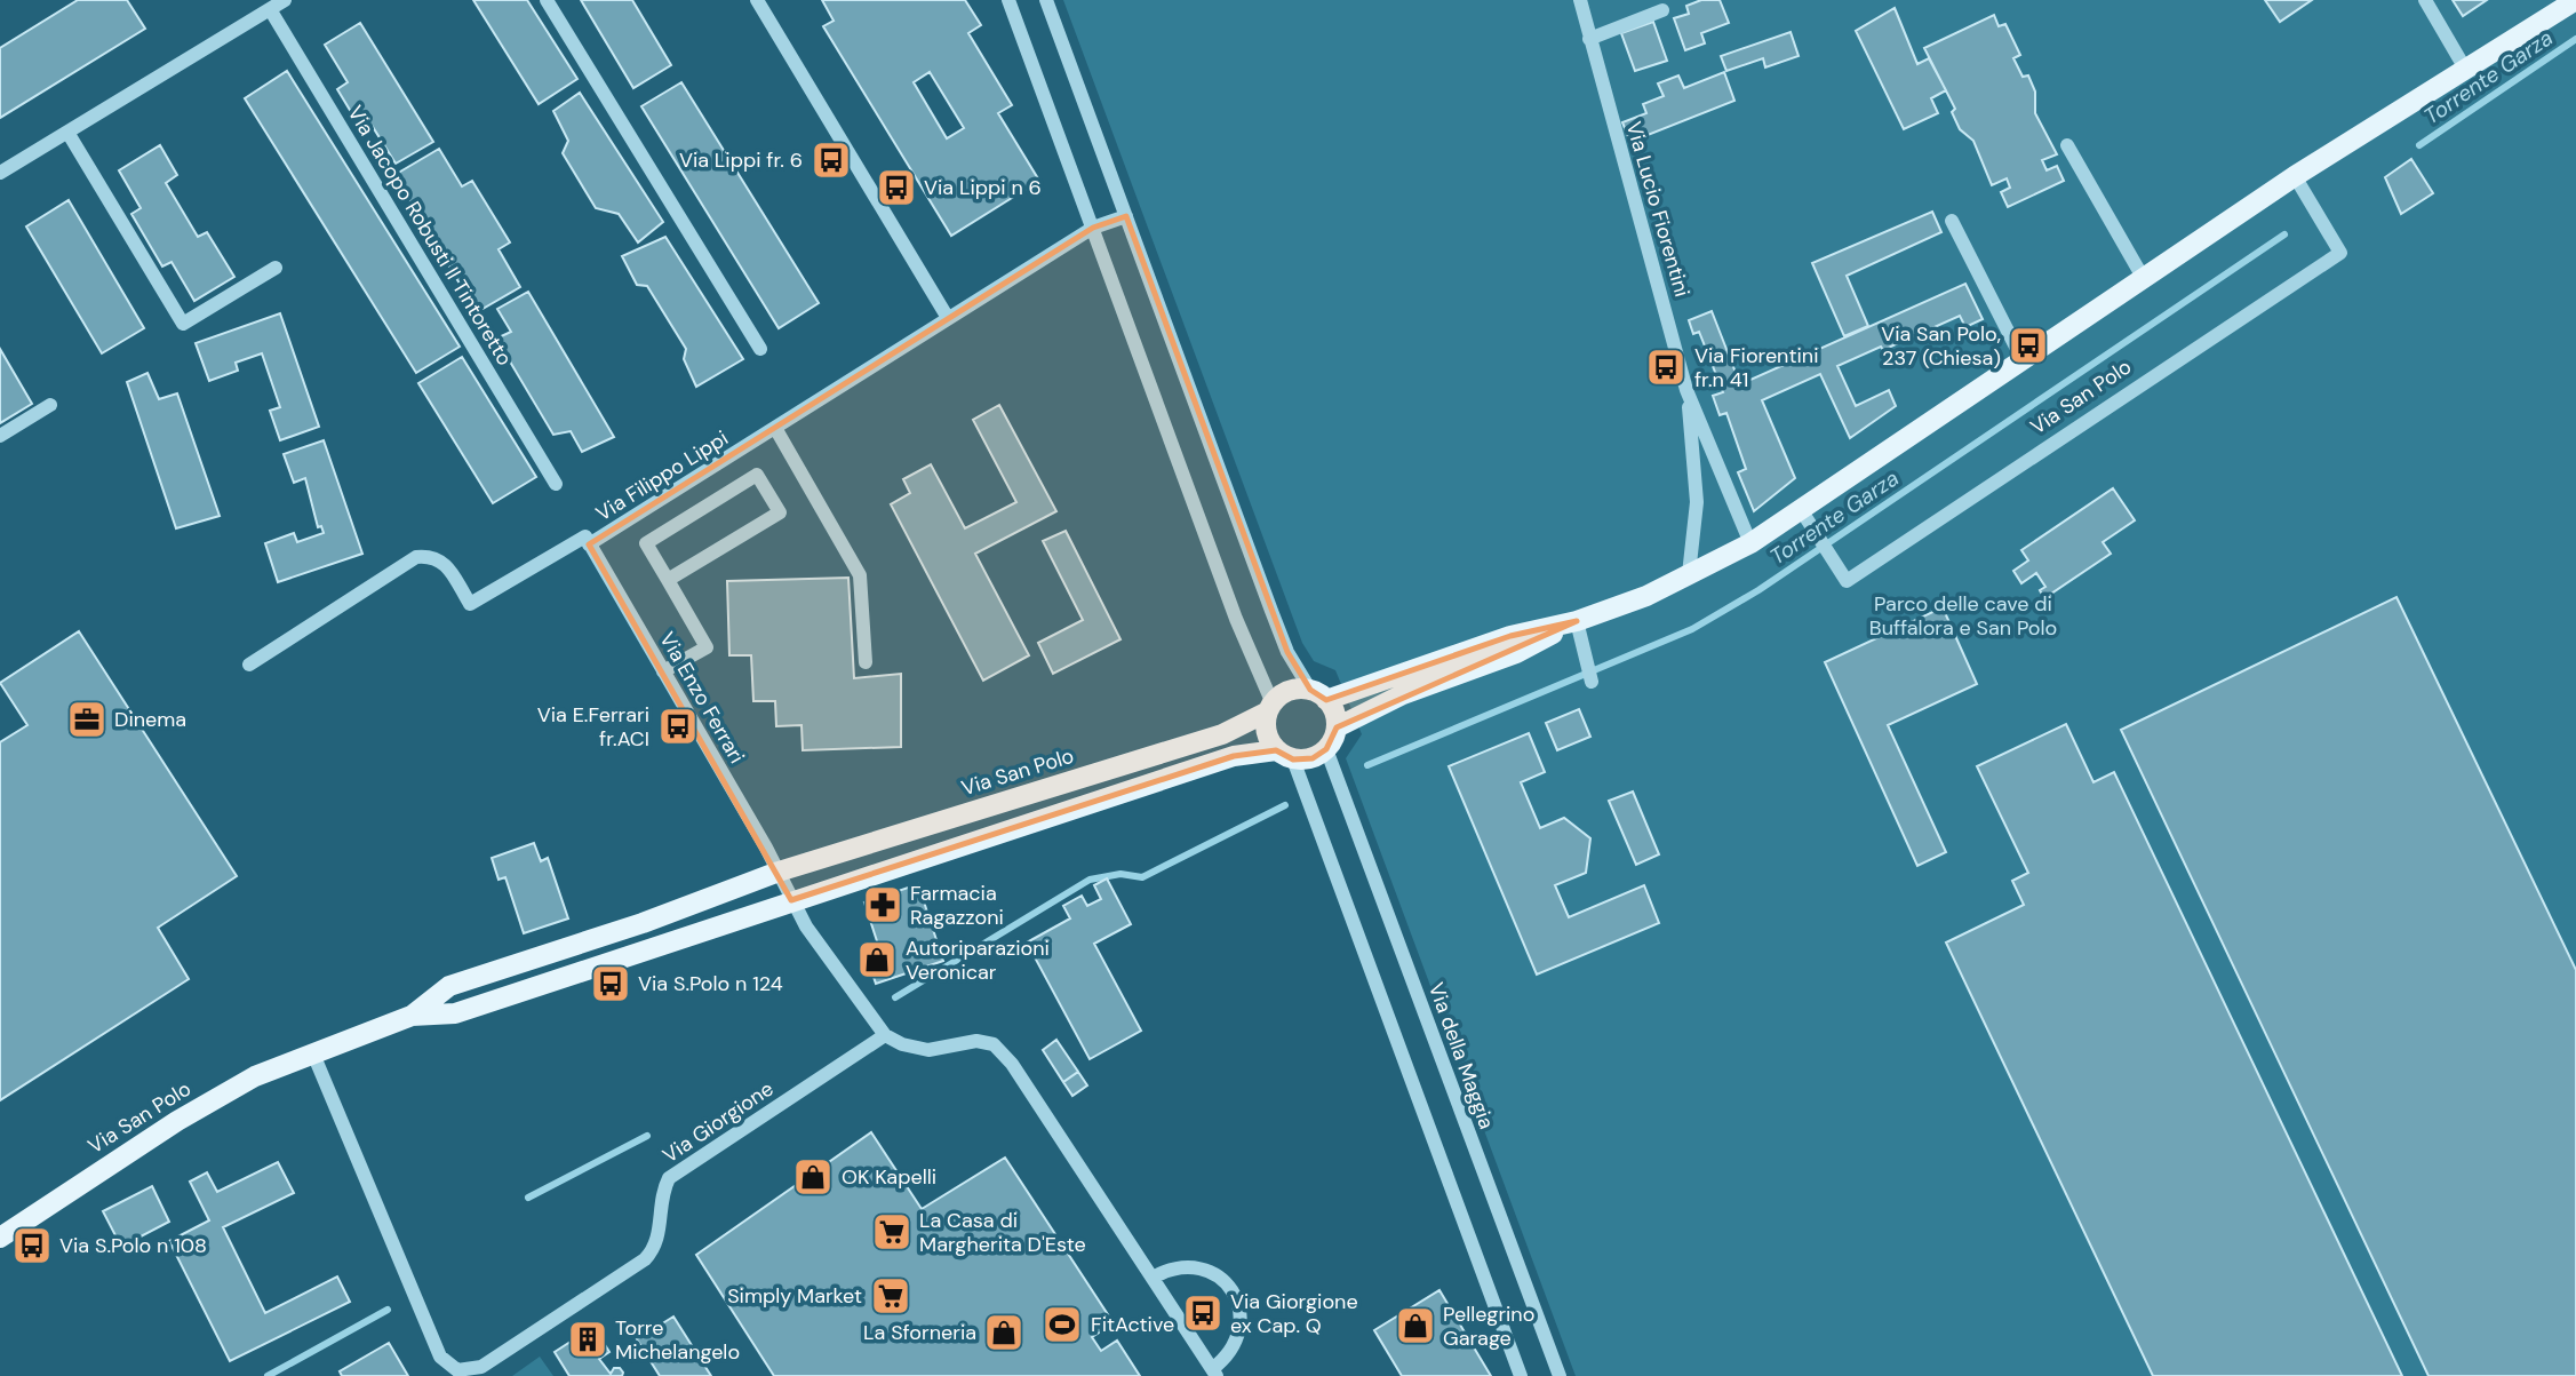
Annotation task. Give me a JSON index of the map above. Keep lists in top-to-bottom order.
{
  "streets": {
    "main road": ["Via San Polo"],
    "street": [
      "Via Lucio Fiorentini",
      "Via Jacopo Robusti Il Tintoretto",
      "Via Filippo Lippi",
      "Via Enzo Ferrari",
      "Via della Maggia",
      "Via Giorgione"
    ]
  },
  "crossings": [
    ["Via Lucio Fiorentini", "Via San Polo"],
    ["Via San Polo", "Via Enzo Ferrari"],
    ["Via San Polo", "Via della Maggia"],
    ["Via San Polo", "Via Giorgione"],
    ["Via Filippo Lippi", "Via Enzo Ferrari"]
  ],
  "water": ["Torrente Garza"],
  "parks": ["Parco delle cave di Buffalora e San Polo"],
  "places": {
    "bus stop": [
      "Via Lippi fr. 6",
      "Via Lippi n 6",
      "Via San Polo, 237 (Chiesa)",
      "Via Fiorentini fr.n 41",
      "Via E.Ferrari fr.ACI",
      "Via S.Polo n 124",
      "Via S.Polo n 108",
      "Via Giorgione ex Cap. Q"
    ],
    "office": ["Dinema"],
    "pharmacy": ["Farmacia Ragazzoni"],
    "shop": [
      "Autoriparazioni Veronicar",
      "OK Kapelli",
      "Pellegrino Garage",
      "La Sforneria"
    ],
    "supermarket": ["La Casa di Margherita D'Este", "Simply Market"],
    "sports": ["FitActive"],
    "building": ["Torre Michelangelo"]
  }
}
